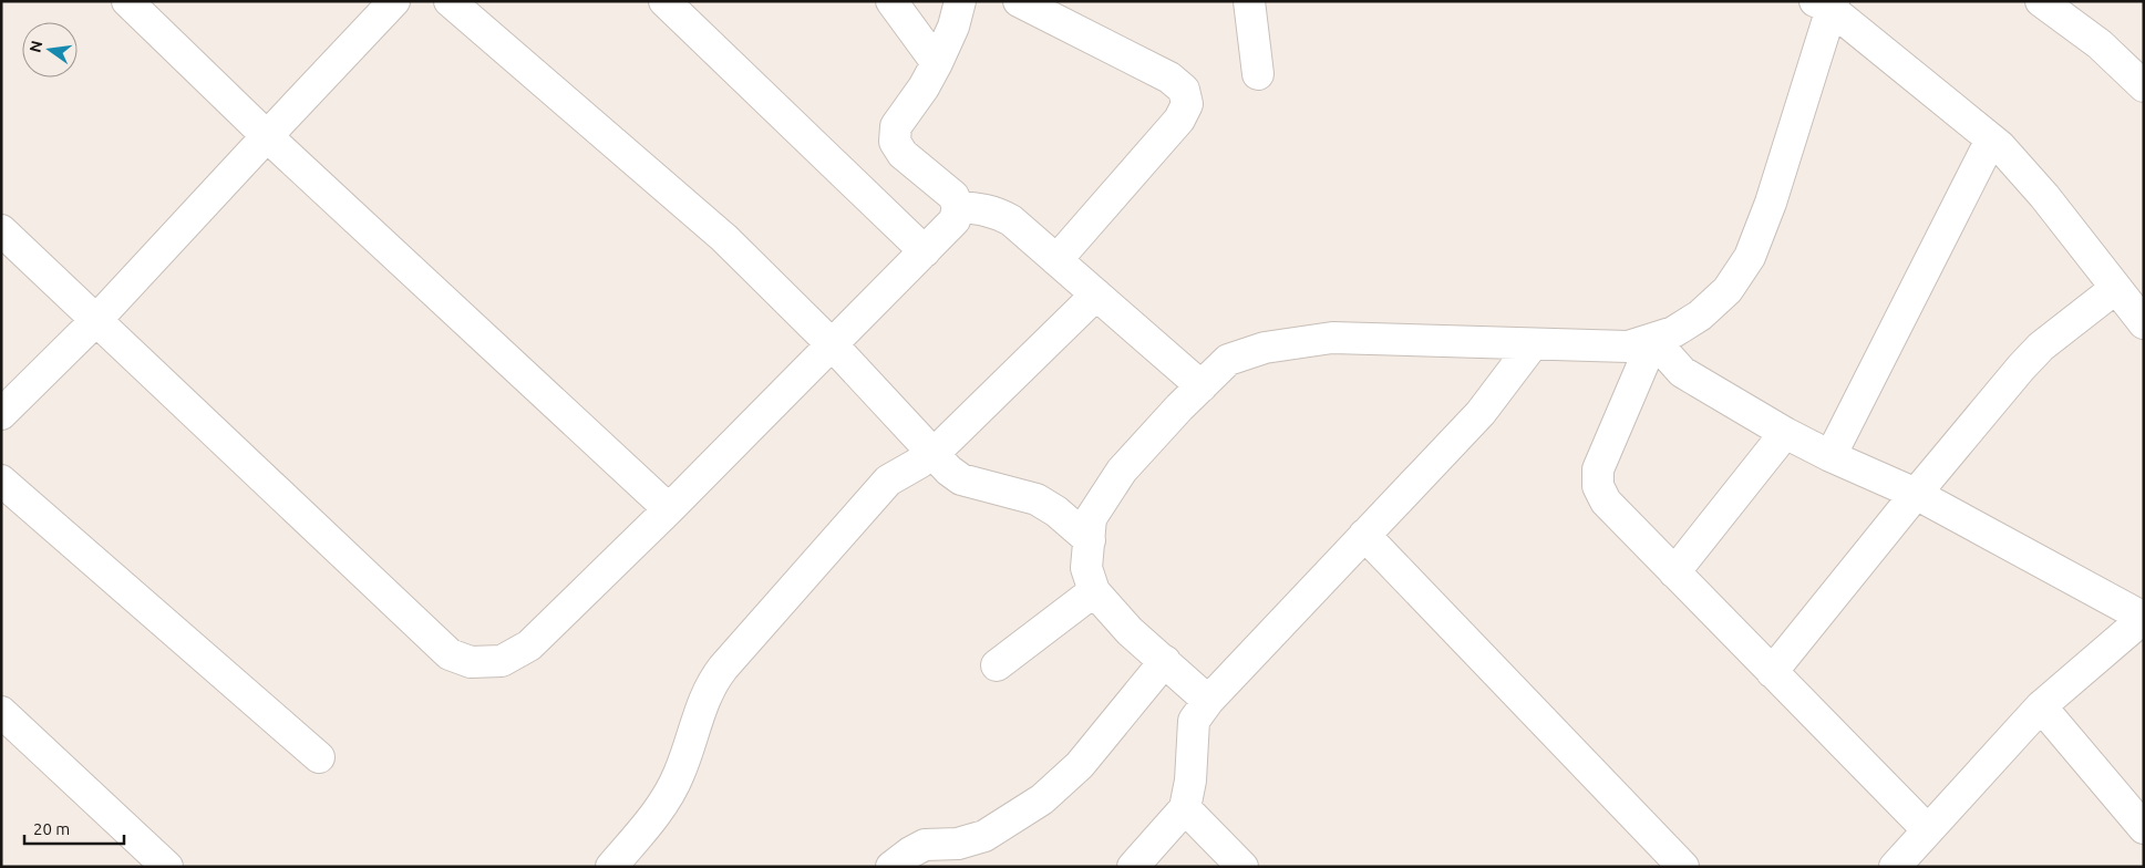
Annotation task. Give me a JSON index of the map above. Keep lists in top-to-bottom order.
{
  "scale_bar": "20 m",
  "north": "left"
}
